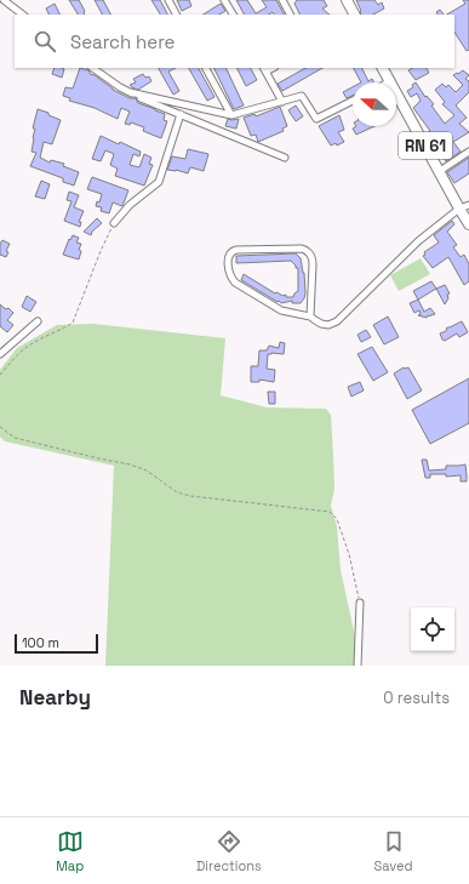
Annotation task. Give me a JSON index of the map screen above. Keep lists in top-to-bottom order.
{
  "streets": {
    "main road": ["RN 61"]
  },
  "scale_bar": "100 m",
  "north": "left",
  "page": {
    "search": "Search here",
    "scale": "100 m",
    "heading": ["Nearby", "0 results"],
    "nav": ["Map", "Directions", "Saved"]
  }
}
